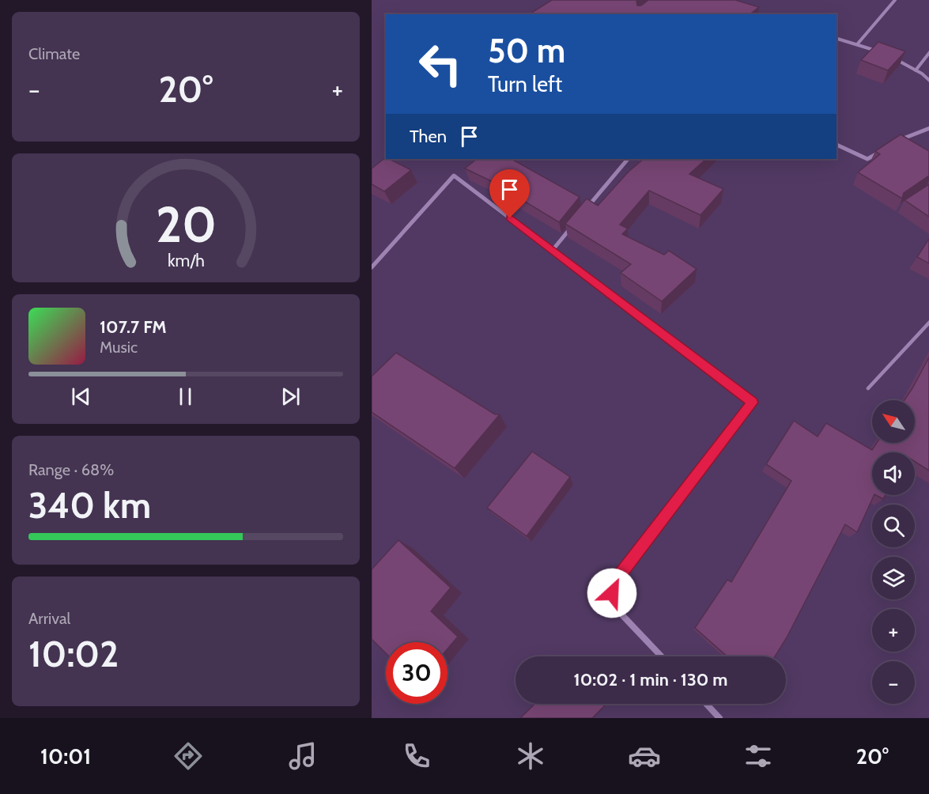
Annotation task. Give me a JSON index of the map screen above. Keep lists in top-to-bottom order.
{
  "north": "top left",
  "page": {
    "tile": [
      "Climate",
      ["Range · 68%", "340 km"],
      ["Arrival", "10:02"]
    ],
    "turn": ["50 m", "Turn left"],
    "heat": ["−", "20°", "+"],
    "then": "Then",
    "song": ["107.7 FM", "Music"],
    "map_buttons": ["+", "−"],
    "limit": "30",
    "trip": "10:02 · 1 min · 130 m",
    "tabs": ["10:01", "20°"],
    "gauge": ["20", "km/h"]
  }
}
